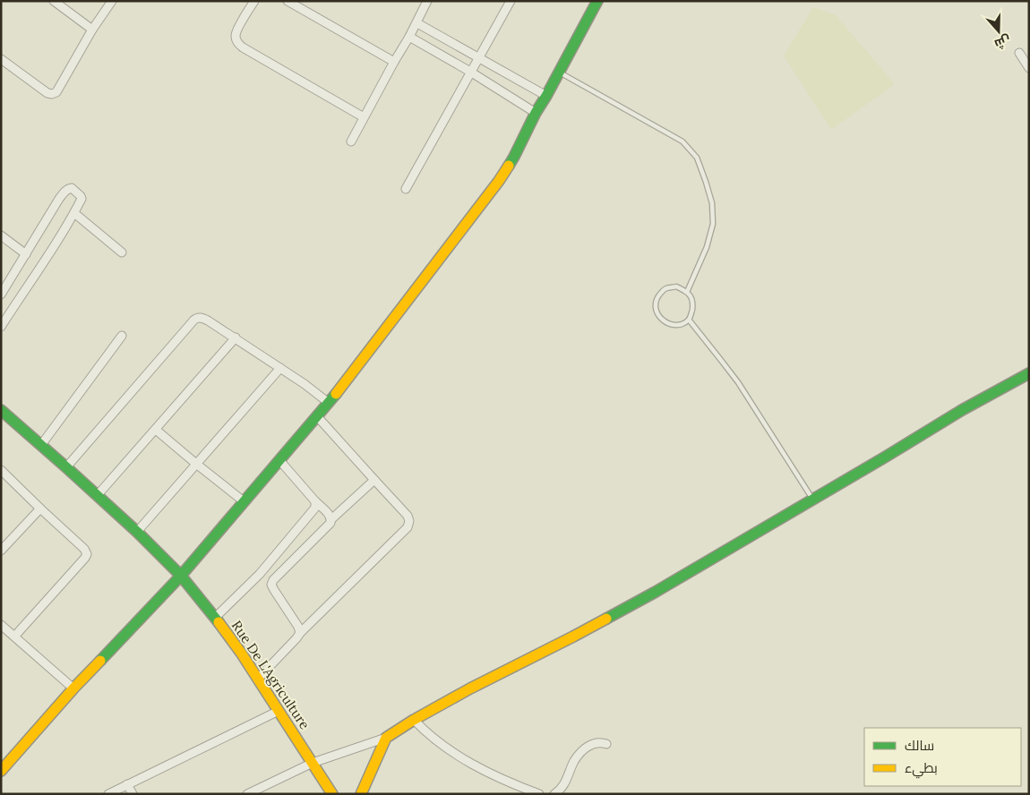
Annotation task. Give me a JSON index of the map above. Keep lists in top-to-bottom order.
{
  "streets": {
    "street": ["Rue De L'Agriculture"]
  },
  "legend": ["سالك", "بطيء"],
  "north": "bottom"
}
